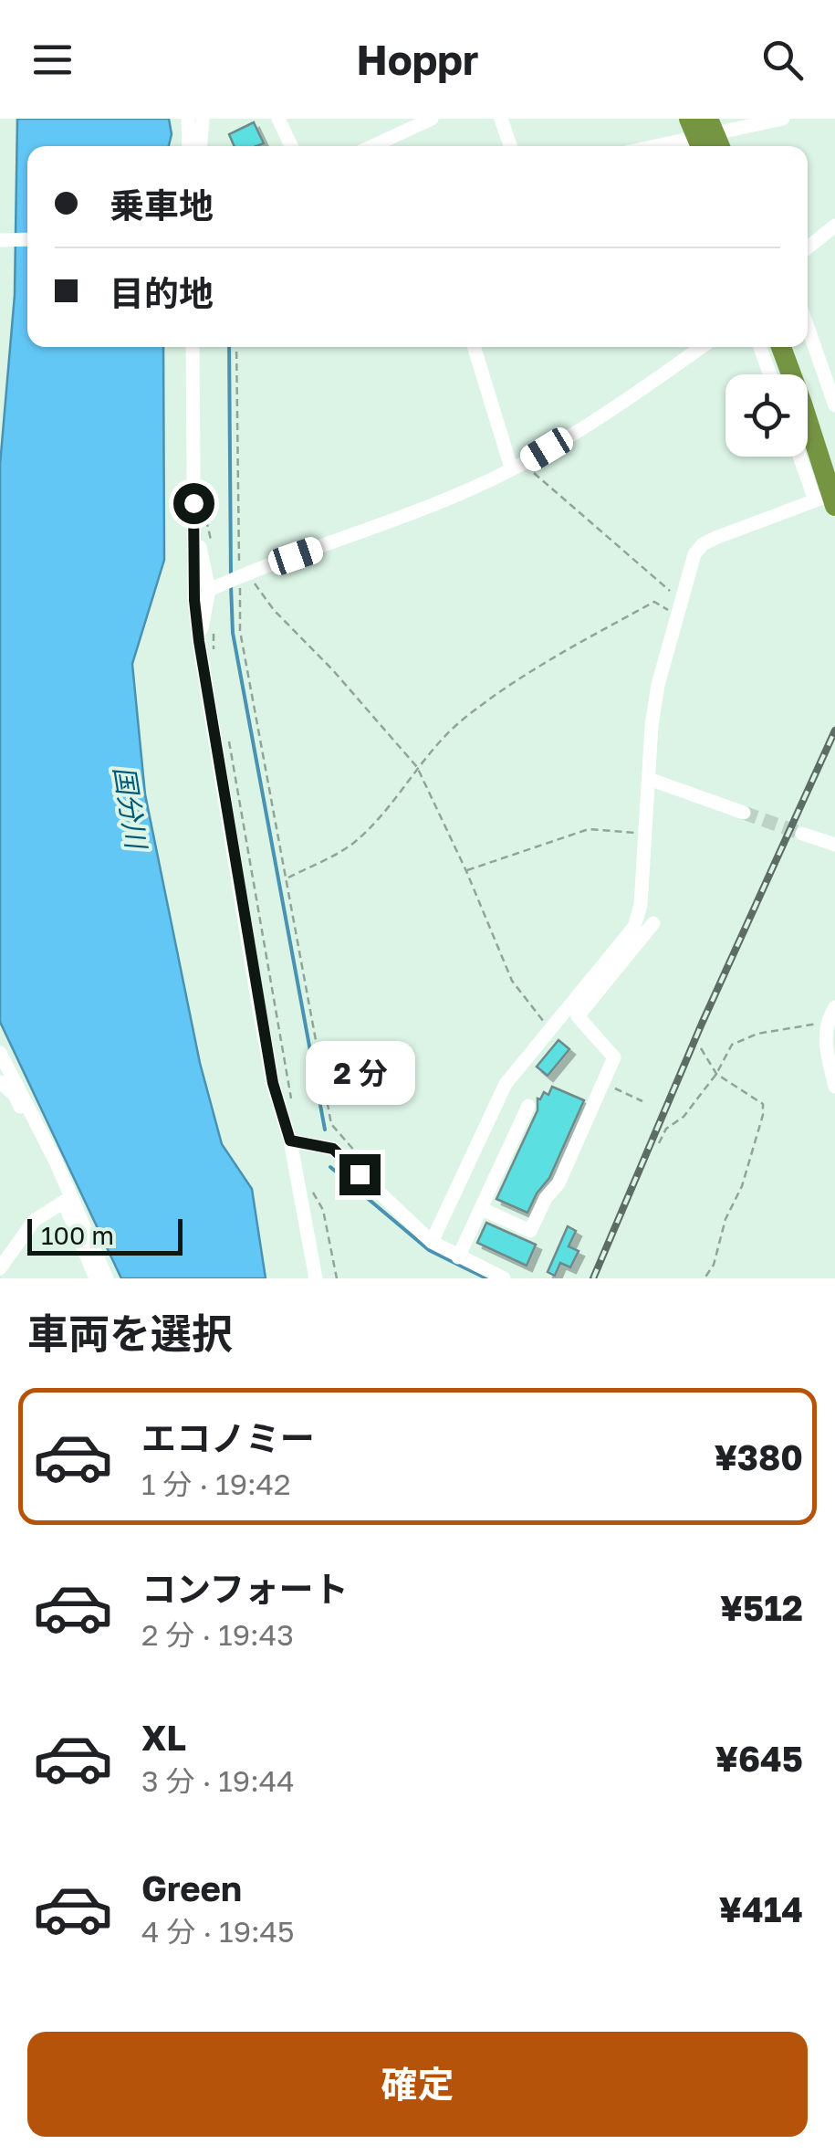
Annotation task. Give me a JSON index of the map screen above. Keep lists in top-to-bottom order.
{
  "water": ["国分川"],
  "scale_bar": "100 m",
  "page": {
    "header": "Hoppr",
    "banner": ["乗車地", "目的地"],
    "bubble": "2 分",
    "scale": "100 m",
    "heading": "車両を選択",
    "list": [
      {
        "name": "エコノミー",
        "note": "1 分 · 19:42",
        "value": "¥380"
      },
      {
        "name": "コンフォート",
        "note": "2 分 · 19:43",
        "value": "¥512"
      },
      {
        "name": "XL",
        "note": "3 分 · 19:44",
        "value": "¥645"
      },
      {
        "name": "Green",
        "note": "4 分 · 19:45",
        "value": "¥414"
      }
    ],
    "buttons": "確定"
  }
}
